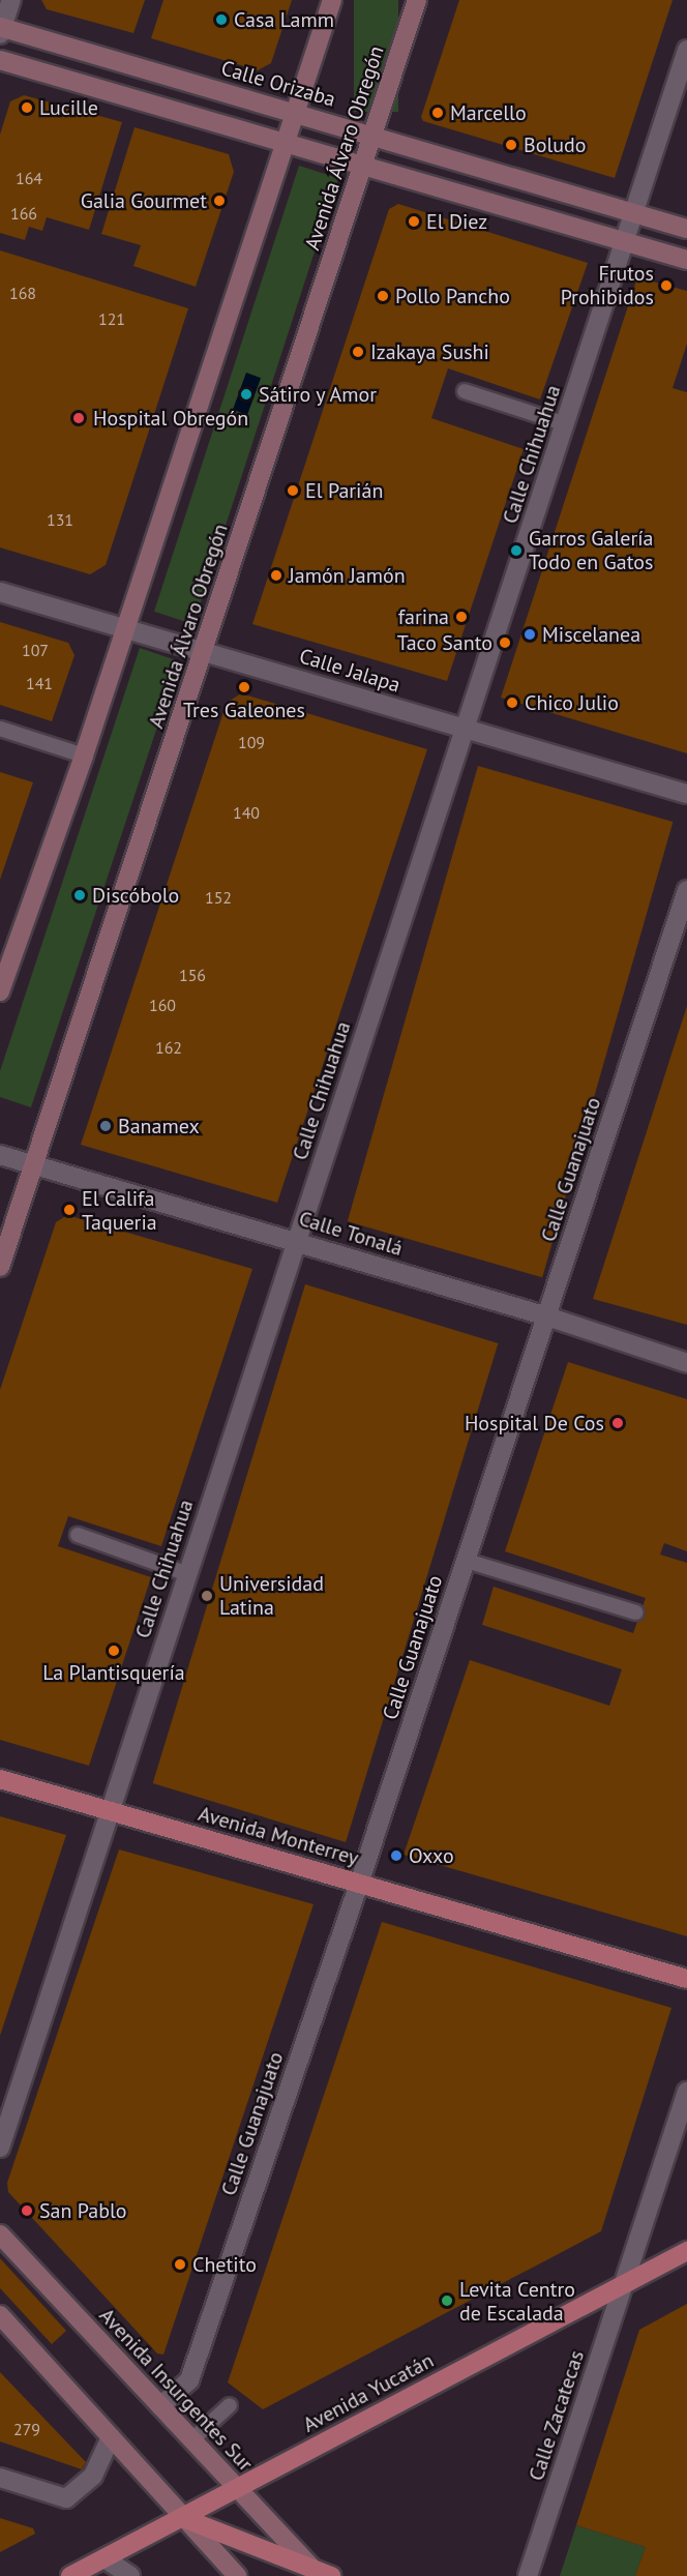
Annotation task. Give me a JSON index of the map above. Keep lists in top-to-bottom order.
{
  "streets": {
    "main road": [
      "Calle Orizaba",
      "Avenida Álvaro Obregón",
      "Avenida Monterrey",
      "Avenida Insurgentes Sur",
      "Avenida Yucatán"
    ],
    "street": [
      "Calle Chihuahua",
      "Calle Jalapa",
      "Calle Guanajuato",
      "Calle Tonalá",
      "Calle Zacatecas"
    ]
  },
  "crossings": [
    ["Calle Orizaba", "Avenida Álvaro Obregón"],
    ["Calle Orizaba", "Calle Chihuahua"],
    ["Avenida Álvaro Obregón", "Calle Jalapa"],
    ["Avenida Álvaro Obregón", "Calle Tonalá"],
    ["Calle Chihuahua", "Calle Jalapa"],
    ["Calle Chihuahua", "Calle Tonalá"],
    ["Calle Chihuahua", "Avenida Monterrey"],
    ["Calle Guanajuato", "Calle Tonalá"],
    ["Calle Guanajuato", "Avenida Monterrey"],
    ["Calle Guanajuato", "Avenida Insurgentes Sur"],
    ["Avenida Insurgentes Sur", "Avenida Yucatán"],
    ["Avenida Yucatán", "Calle Zacatecas"]
  ],
  "places": [
    "Casa Lamm",
    "Lucille",
    "Marcello",
    "Boludo",
    "Galia Gourmet",
    "El Diez",
    "Frutos Prohibidos",
    "Pollo Pancho",
    "Izakaya Sushi",
    "Sátiro y Amor",
    "Hospital Obregón",
    "El Parián",
    "Garros Galería Todo en Gatos",
    "Jamón Jamón",
    "farina",
    "Miscelanea",
    "Taco Santo",
    "Tres Galeones",
    "Chico Julio",
    "Discóbolo",
    "Banamex",
    "El Califa Taqueria",
    "Hospital De Cos",
    "Universidad Latina",
    "La Plantisquería",
    "Oxxo",
    "San Pablo",
    "Chetito",
    "Levita Centro de Escalada"
  ],
  "house_numbers": [
    "164",
    "166",
    "168",
    "121",
    "131",
    "107",
    "141",
    "109",
    "140",
    "152",
    "156",
    "160",
    "162",
    "279"
  ]
}
